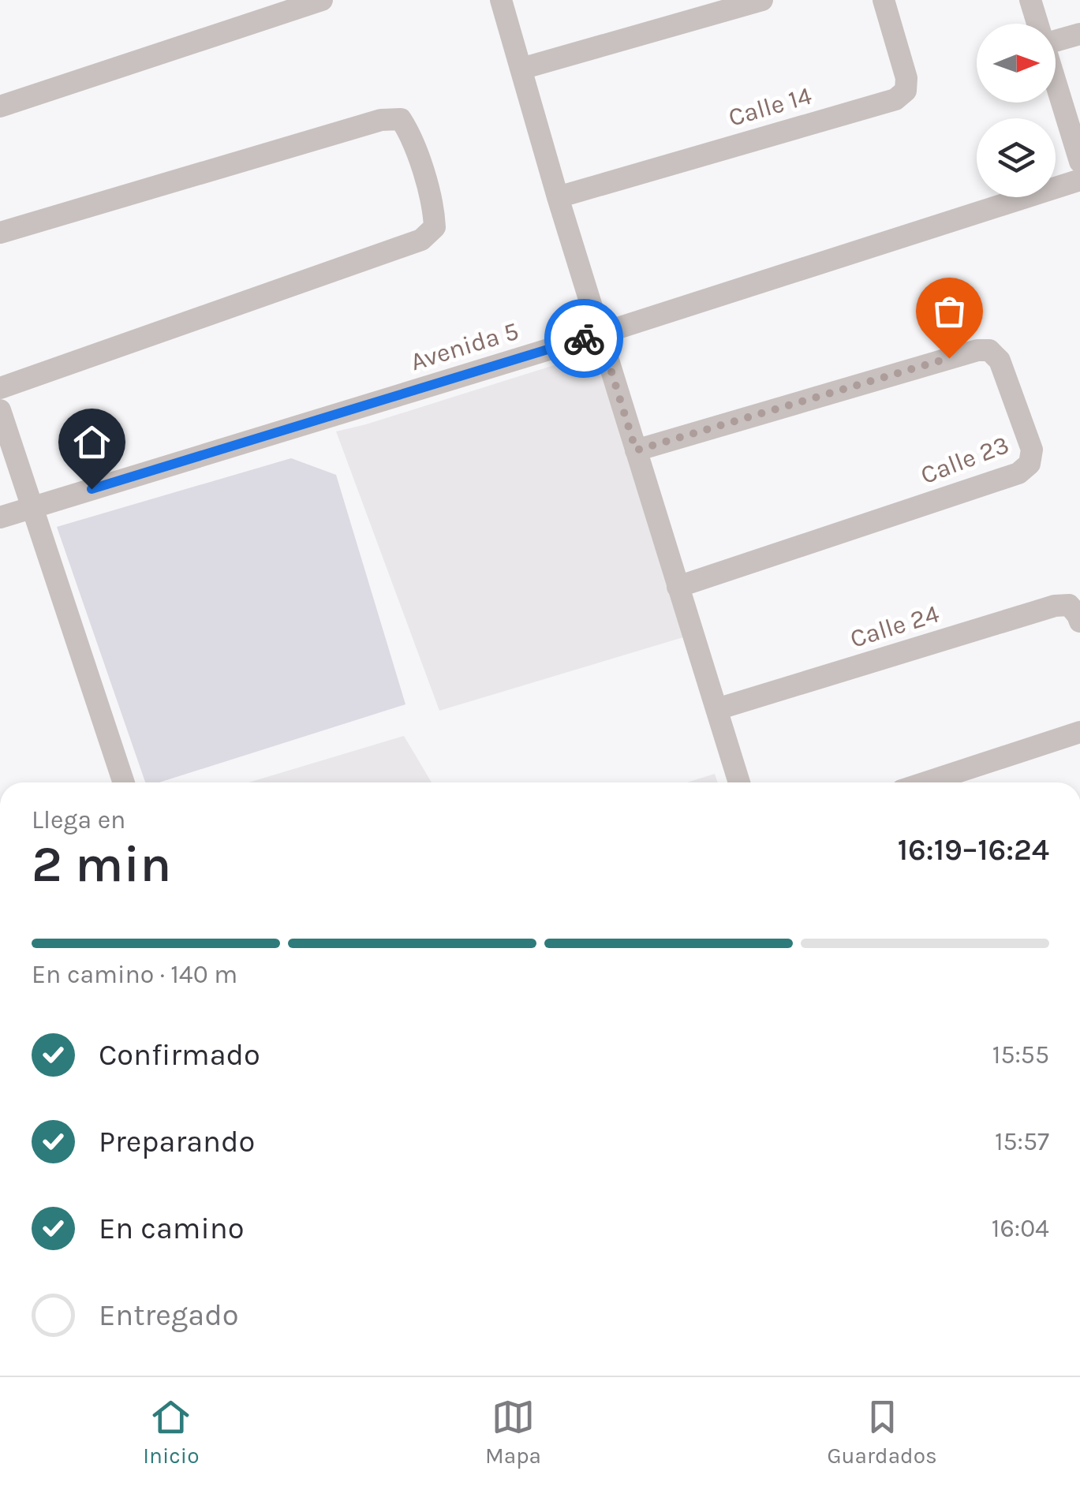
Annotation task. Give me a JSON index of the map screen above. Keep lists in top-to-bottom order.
{
  "streets": {
    "street": [
      "Calle 14",
      "Avenida 5",
      "Calle 23",
      "Calle 24"
    ]
  },
  "north": "right",
  "page": {
    "heading": ["2 min", "Llega en", "16:19–16:24"],
    "bar": "En camino · 140 m",
    "list": [
      ["Confirmado", "15:55"],
      ["Preparando", "15:57"],
      ["En camino", "16:04"],
      "Entregado"
    ],
    "tabs": ["Inicio", "Mapa", "Guardados"]
  }
}
